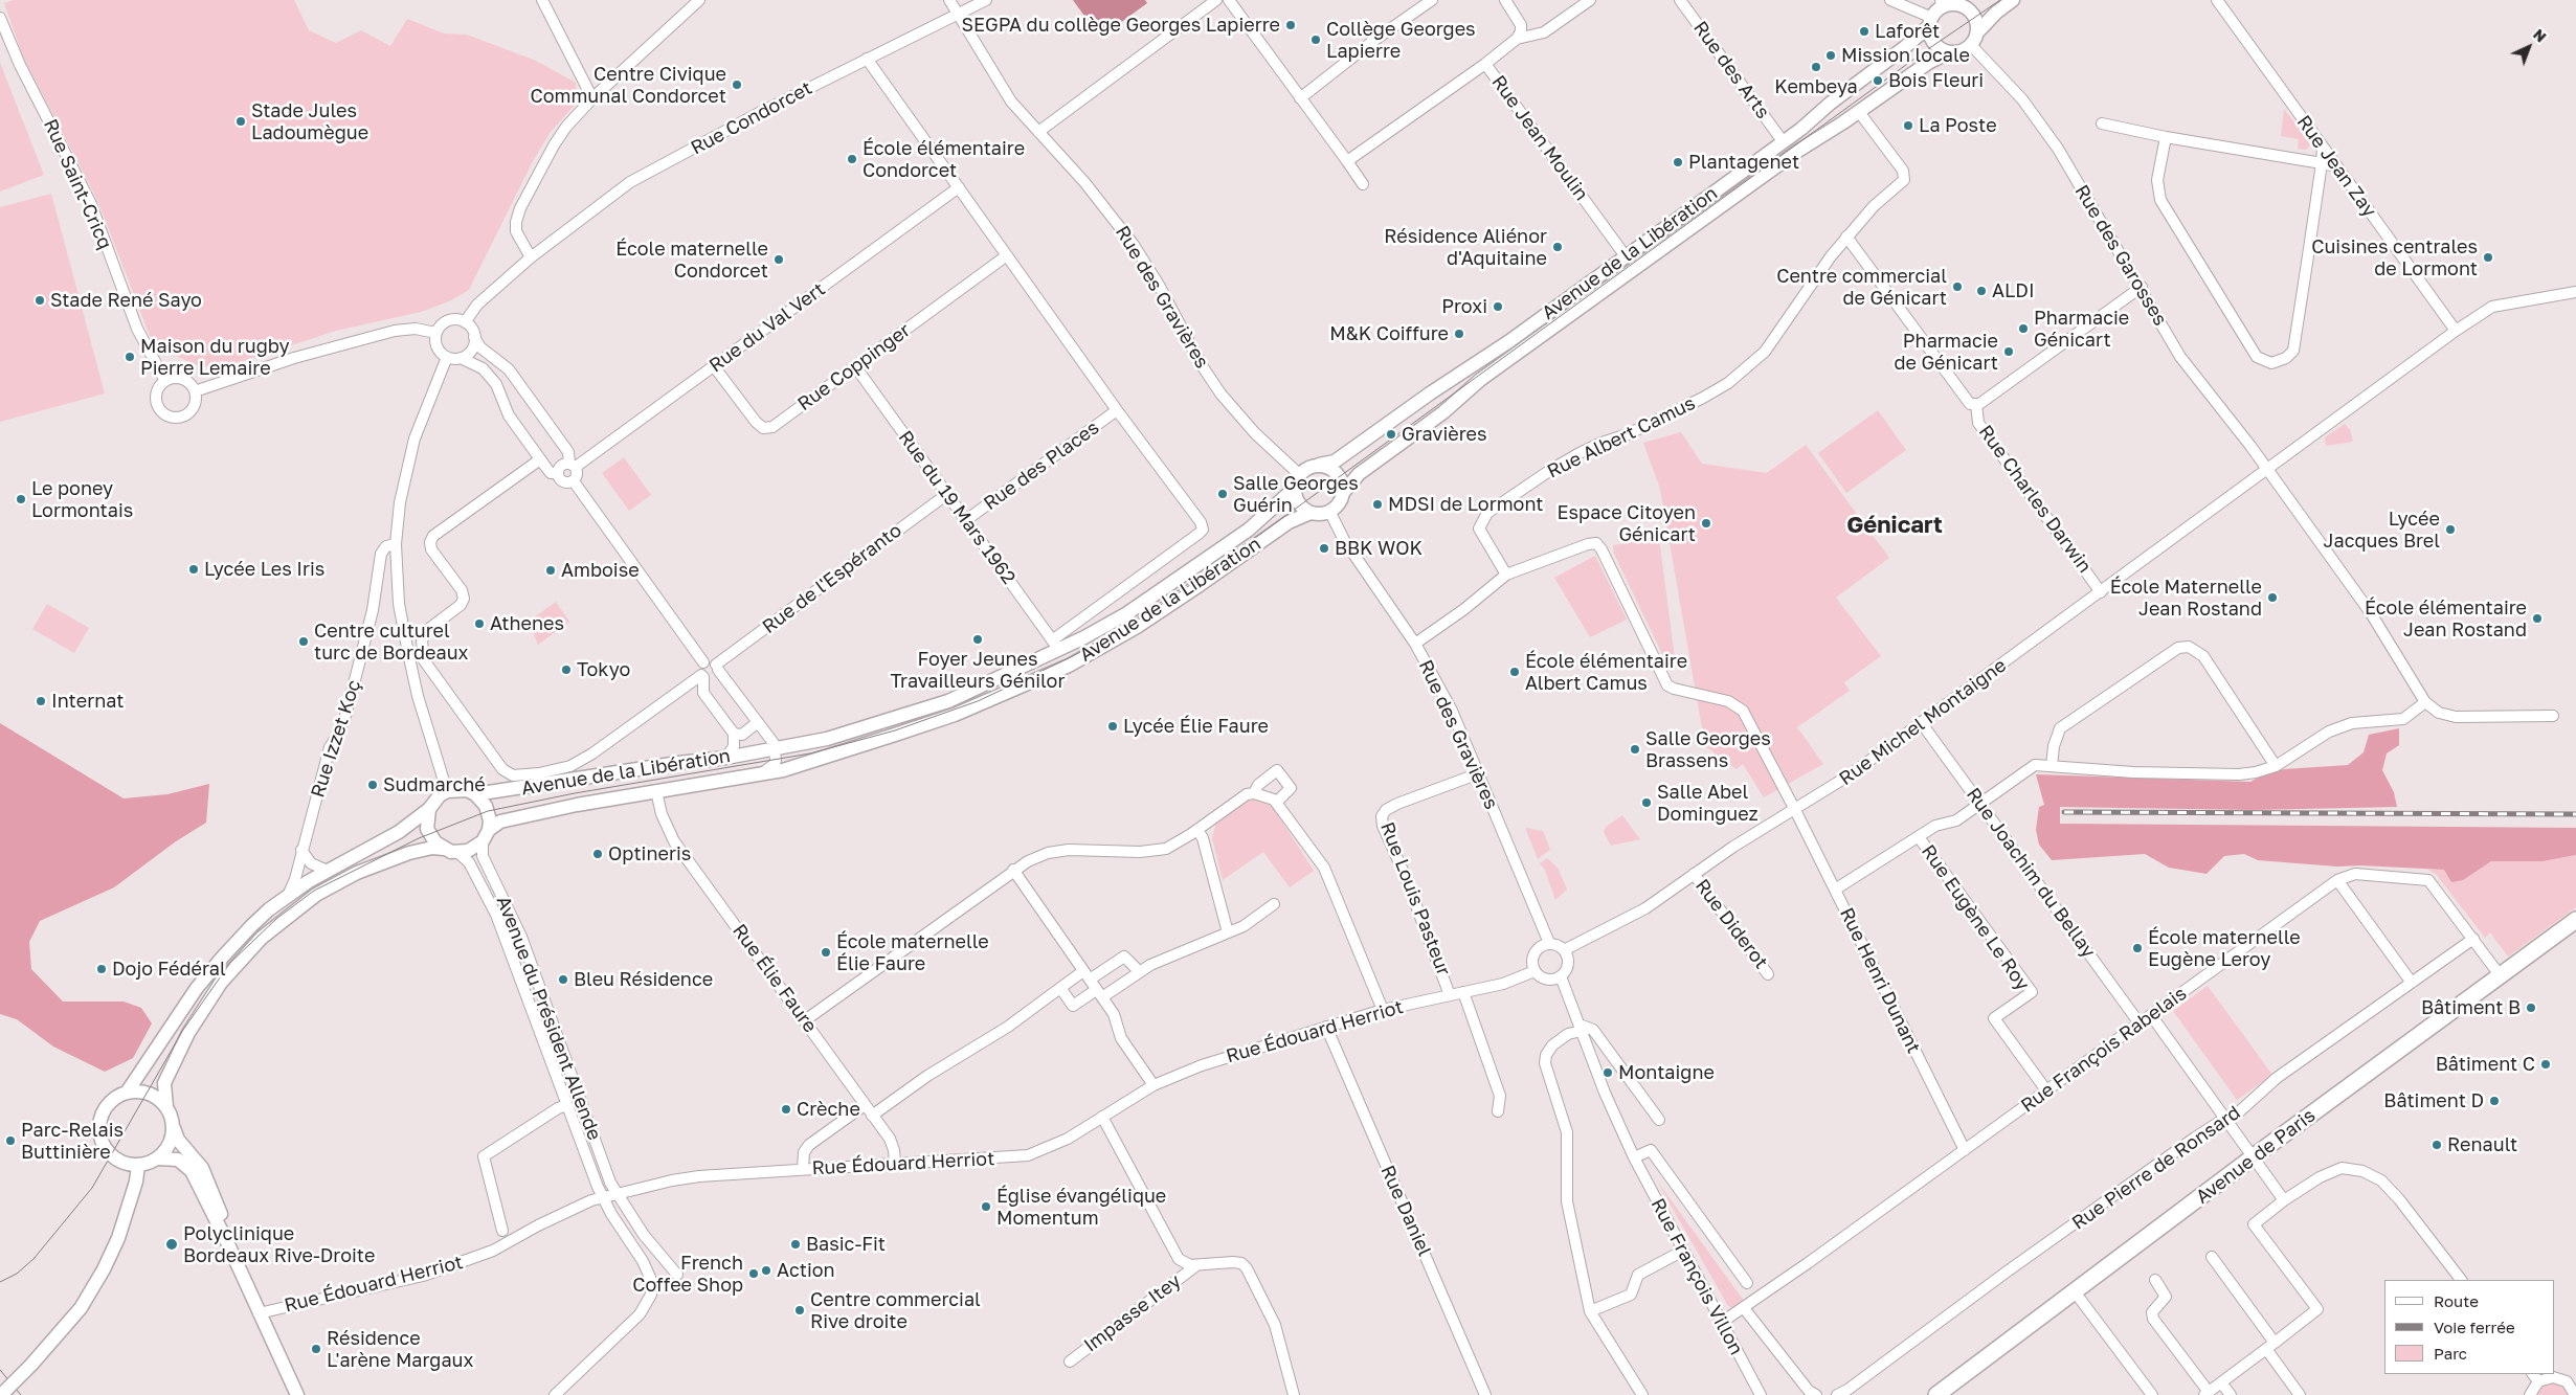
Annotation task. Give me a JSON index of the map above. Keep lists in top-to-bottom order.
{
  "streets": {
    "main road": ["Avenue de Paris"],
    "street": [
      "Rue des Arts",
      "Rue Condorcet",
      "Rue Jean Moulin",
      "Rue Jean Zay",
      "Rue Saint-Cricq",
      "Avenue de la Libération",
      "Rue des Garosses",
      "Rue des Gravières",
      "Rue du Val Vert",
      "Rue Coppinger",
      "Rue Albert Camus",
      "Rue des Places",
      "Rue Charles Darwin",
      "Rue du 19 Mars 1962",
      "Rue de l'Espéranto",
      "Rue Michel Montaigne",
      "Rue Izzet Koç",
      "Rue Joachim du Bellay",
      "Rue Louis Pasteur",
      "Rue Eugène Le Roy",
      "Rue Diderot",
      "Rue Élie Faure",
      "Rue Henri Dunant",
      "Avenue du Président Allende",
      "Rue Édouard Herriot",
      "Rue François Rabelais",
      "Rue Pierre de Ronsard",
      "Rue Daniel",
      "Rue François Villon",
      "Impasse Itey"
    ]
  },
  "crossings": [
    ["Rue des Arts", "Avenue de la Libération"],
    ["Rue Condorcet", "Rue des Gravières"],
    ["Rue Jean Moulin", "Avenue de la Libération"],
    ["Avenue de la Libération", "Rue des Garosses"],
    ["Avenue de la Libération", "Rue des Gravières"],
    ["Avenue de la Libération", "Rue du 19 Mars 1962"],
    ["Avenue de la Libération", "Rue Élie Faure"],
    ["Avenue de la Libération", "Avenue du Président Allende"],
    ["Rue des Garosses", "Rue Michel Montaigne"],
    ["Rue des Gravières", "Rue Michel Montaigne"],
    ["Rue des Gravières", "Rue Louis Pasteur"],
    ["Rue des Gravières", "Rue Édouard Herriot"],
    ["Rue des Gravières", "Rue François Villon"],
    ["Rue du Val Vert", "Rue Coppinger"],
    ["Rue Coppinger", "Rue du 19 Mars 1962"],
    ["Rue Albert Camus", "Rue Henri Dunant"],
    ["Rue des Places", "Rue du 19 Mars 1962"],
    ["Rue Charles Darwin", "Rue Michel Montaigne"],
    ["Rue du 19 Mars 1962", "Rue de l'Espéranto"],
    ["Rue Michel Montaigne", "Rue Joachim du Bellay"],
    ["Rue Michel Montaigne", "Rue Diderot"],
    ["Rue Michel Montaigne", "Rue Henri Dunant"],
    ["Rue Michel Montaigne", "Rue Édouard Herriot"],
    ["Rue Michel Montaigne", "Rue François Villon"],
    ["Rue Joachim du Bellay", "Rue François Rabelais"],
    ["Rue Louis Pasteur", "Rue Édouard Herriot"],
    ["Rue Eugène Le Roy", "Rue François Rabelais"],
    ["Rue Élie Faure", "Rue Édouard Herriot"],
    ["Rue Henri Dunant", "Rue François Rabelais"],
    ["Avenue du Président Allende", "Rue Édouard Herriot"],
    ["Rue Édouard Herriot", "Rue Daniel"],
    ["Rue Édouard Herriot", "Rue François Villon"],
    ["Rue François Rabelais", "Avenue de Paris"],
    ["Rue François Rabelais", "Rue Pierre de Ronsard"],
    ["Rue François Rabelais", "Rue François Villon"]
  ],
  "districts": ["Génicart"],
  "places": [
    "SEGPA du collège Georges Lapierre",
    "Laforêt",
    "Collège Georges Lapierre",
    "Mission locale",
    "Kembeya",
    "Bois Fleuri",
    "Centre Civique Communal Condorcet",
    "Stade Jules Ladoumègue",
    "La Poste",
    "École élémentaire Condorcet",
    "Plantagenet",
    "Résidence Aliénor d'Aquitaine",
    "Cuisines centrales de Lormont",
    "École maternelle Condorcet",
    "Centre commercial de Génicart",
    "ALDI",
    "Stade René Sayo",
    "Proxi",
    "Pharmacie Génicart",
    "M&K Coiffure",
    "Pharmacie de Génicart",
    "Maison du rugby Pierre Lemaire",
    "Gravières",
    "Salle Georges Guérin",
    "Le poney Lormontais",
    "MDSI de Lormont",
    "Espace Citoyen Génicart",
    "Lycée Jacques Brel",
    "BBK WOK",
    "Lycée Les Iris",
    "Amboise",
    "École Maternelle Jean Rostand",
    "École élémentaire Jean Rostand",
    "Athenes",
    "Foyer Jeunes Travailleurs Génilor",
    "Centre culturel turc de Bordeaux",
    "Tokyo",
    "École élémentaire Albert Camus",
    "Internat",
    "Lycée Élie Faure",
    "Salle Georges Brassens",
    "Sudmarché",
    "Salle Abel Dominguez",
    "Optineris",
    "École maternelle Eugène Leroy",
    "École maternelle Élie Faure",
    "Dojo Fédéral",
    "Bleu Résidence",
    "Bâtiment B",
    "Bâtiment C",
    "Montaigne",
    "Bâtiment D",
    "Crèche",
    "Parc-Relais Buttinière",
    "Renault",
    "Église évangélique Momentum",
    "Polyclinique Bordeaux Rive-Droite",
    "Basic-Fit",
    "Action",
    "French Coffee Shop",
    "Centre commercial Rive droite",
    "Résidence L'arène Margaux"
  ],
  "legend": ["Route", "Voie ferrée", "Parc"],
  "north": "top right"
}
